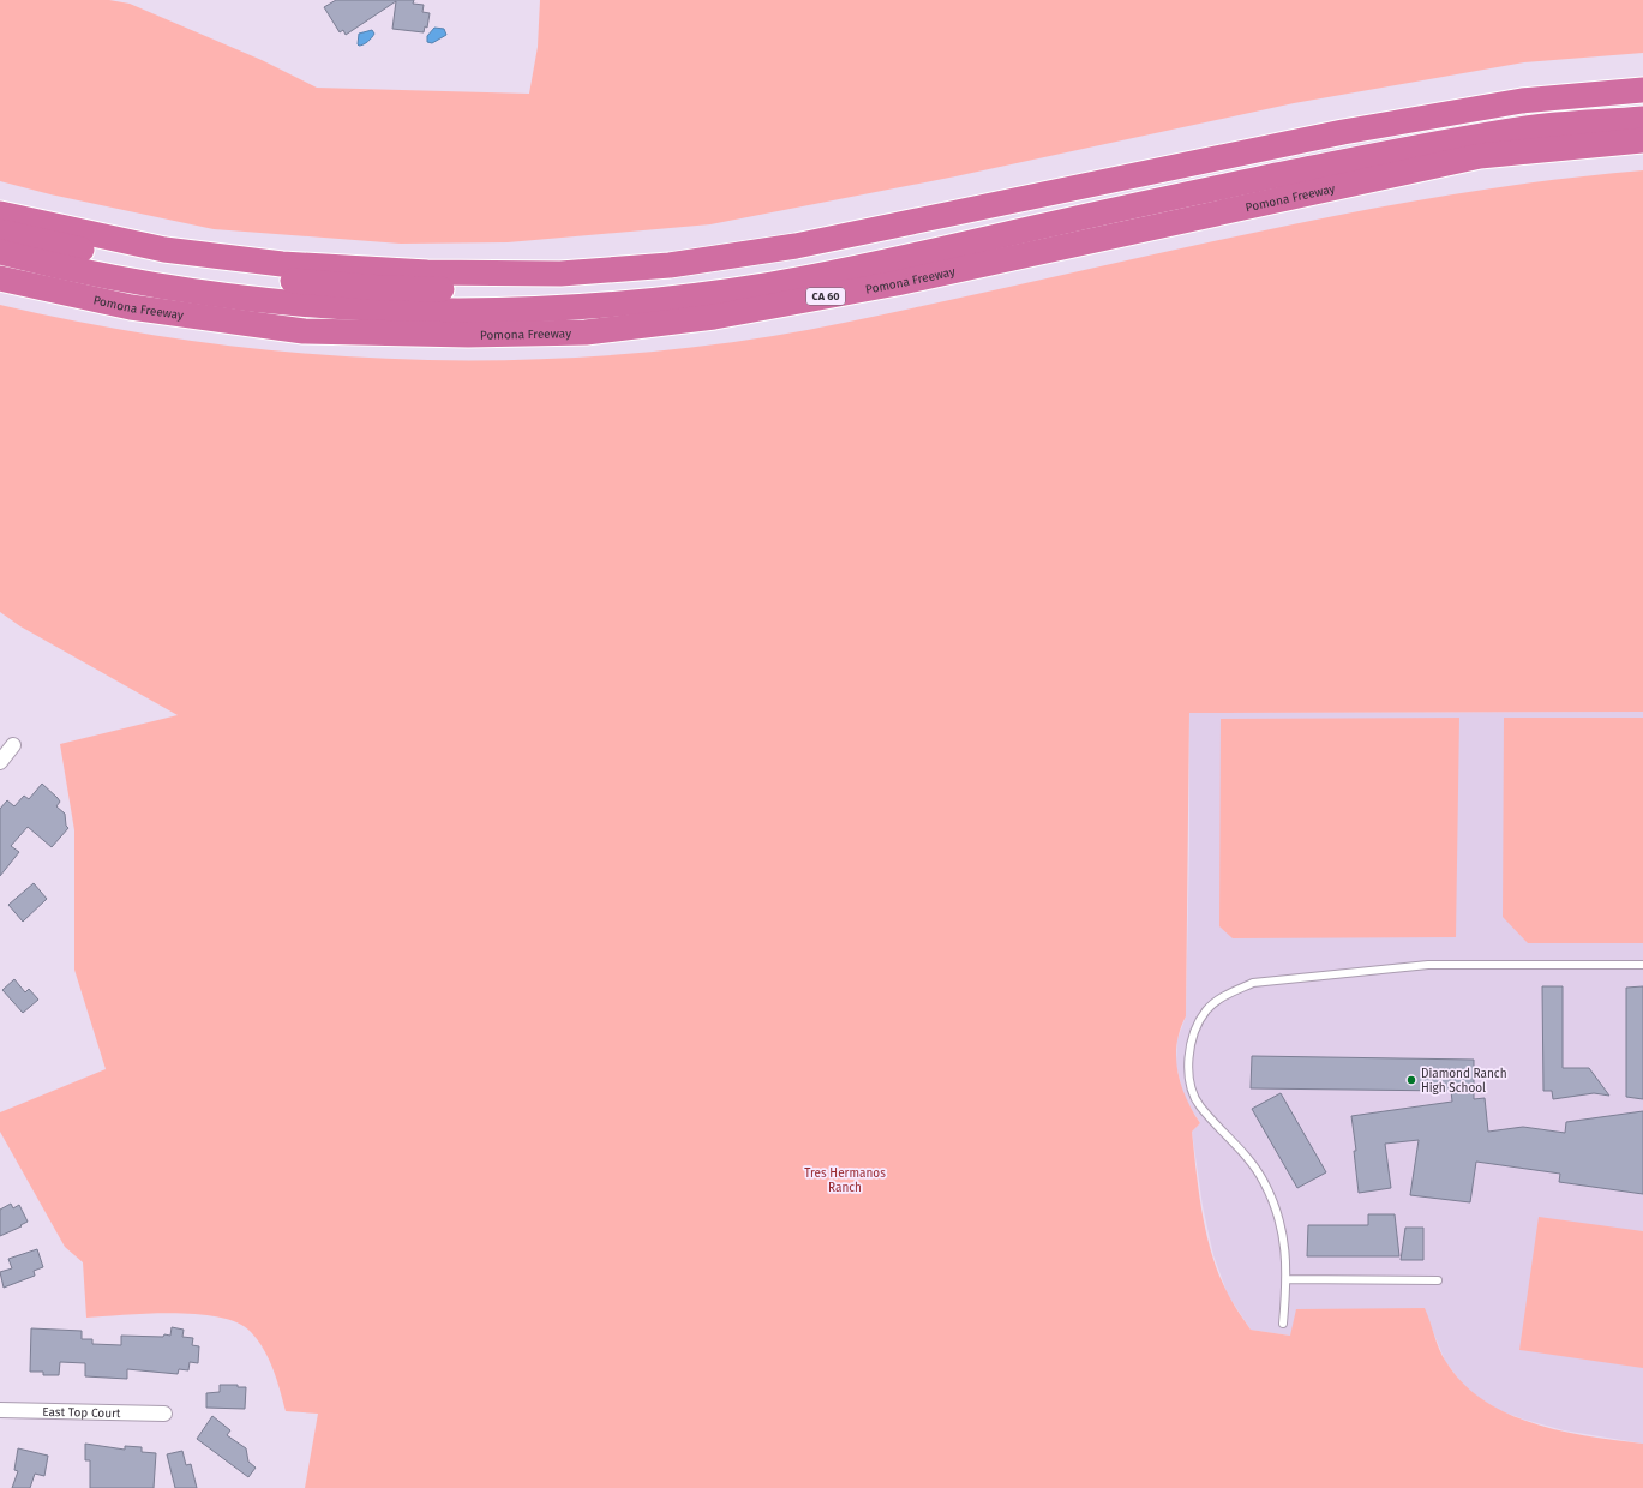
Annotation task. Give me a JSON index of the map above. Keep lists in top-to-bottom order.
{
  "streets": {
    "highway": ["Pomona Freeway", "CA 60"],
    "street": ["East Top Court"]
  },
  "parks": ["Tres Hermanos Ranch"],
  "places": ["Diamond Ranch High School"]
}
